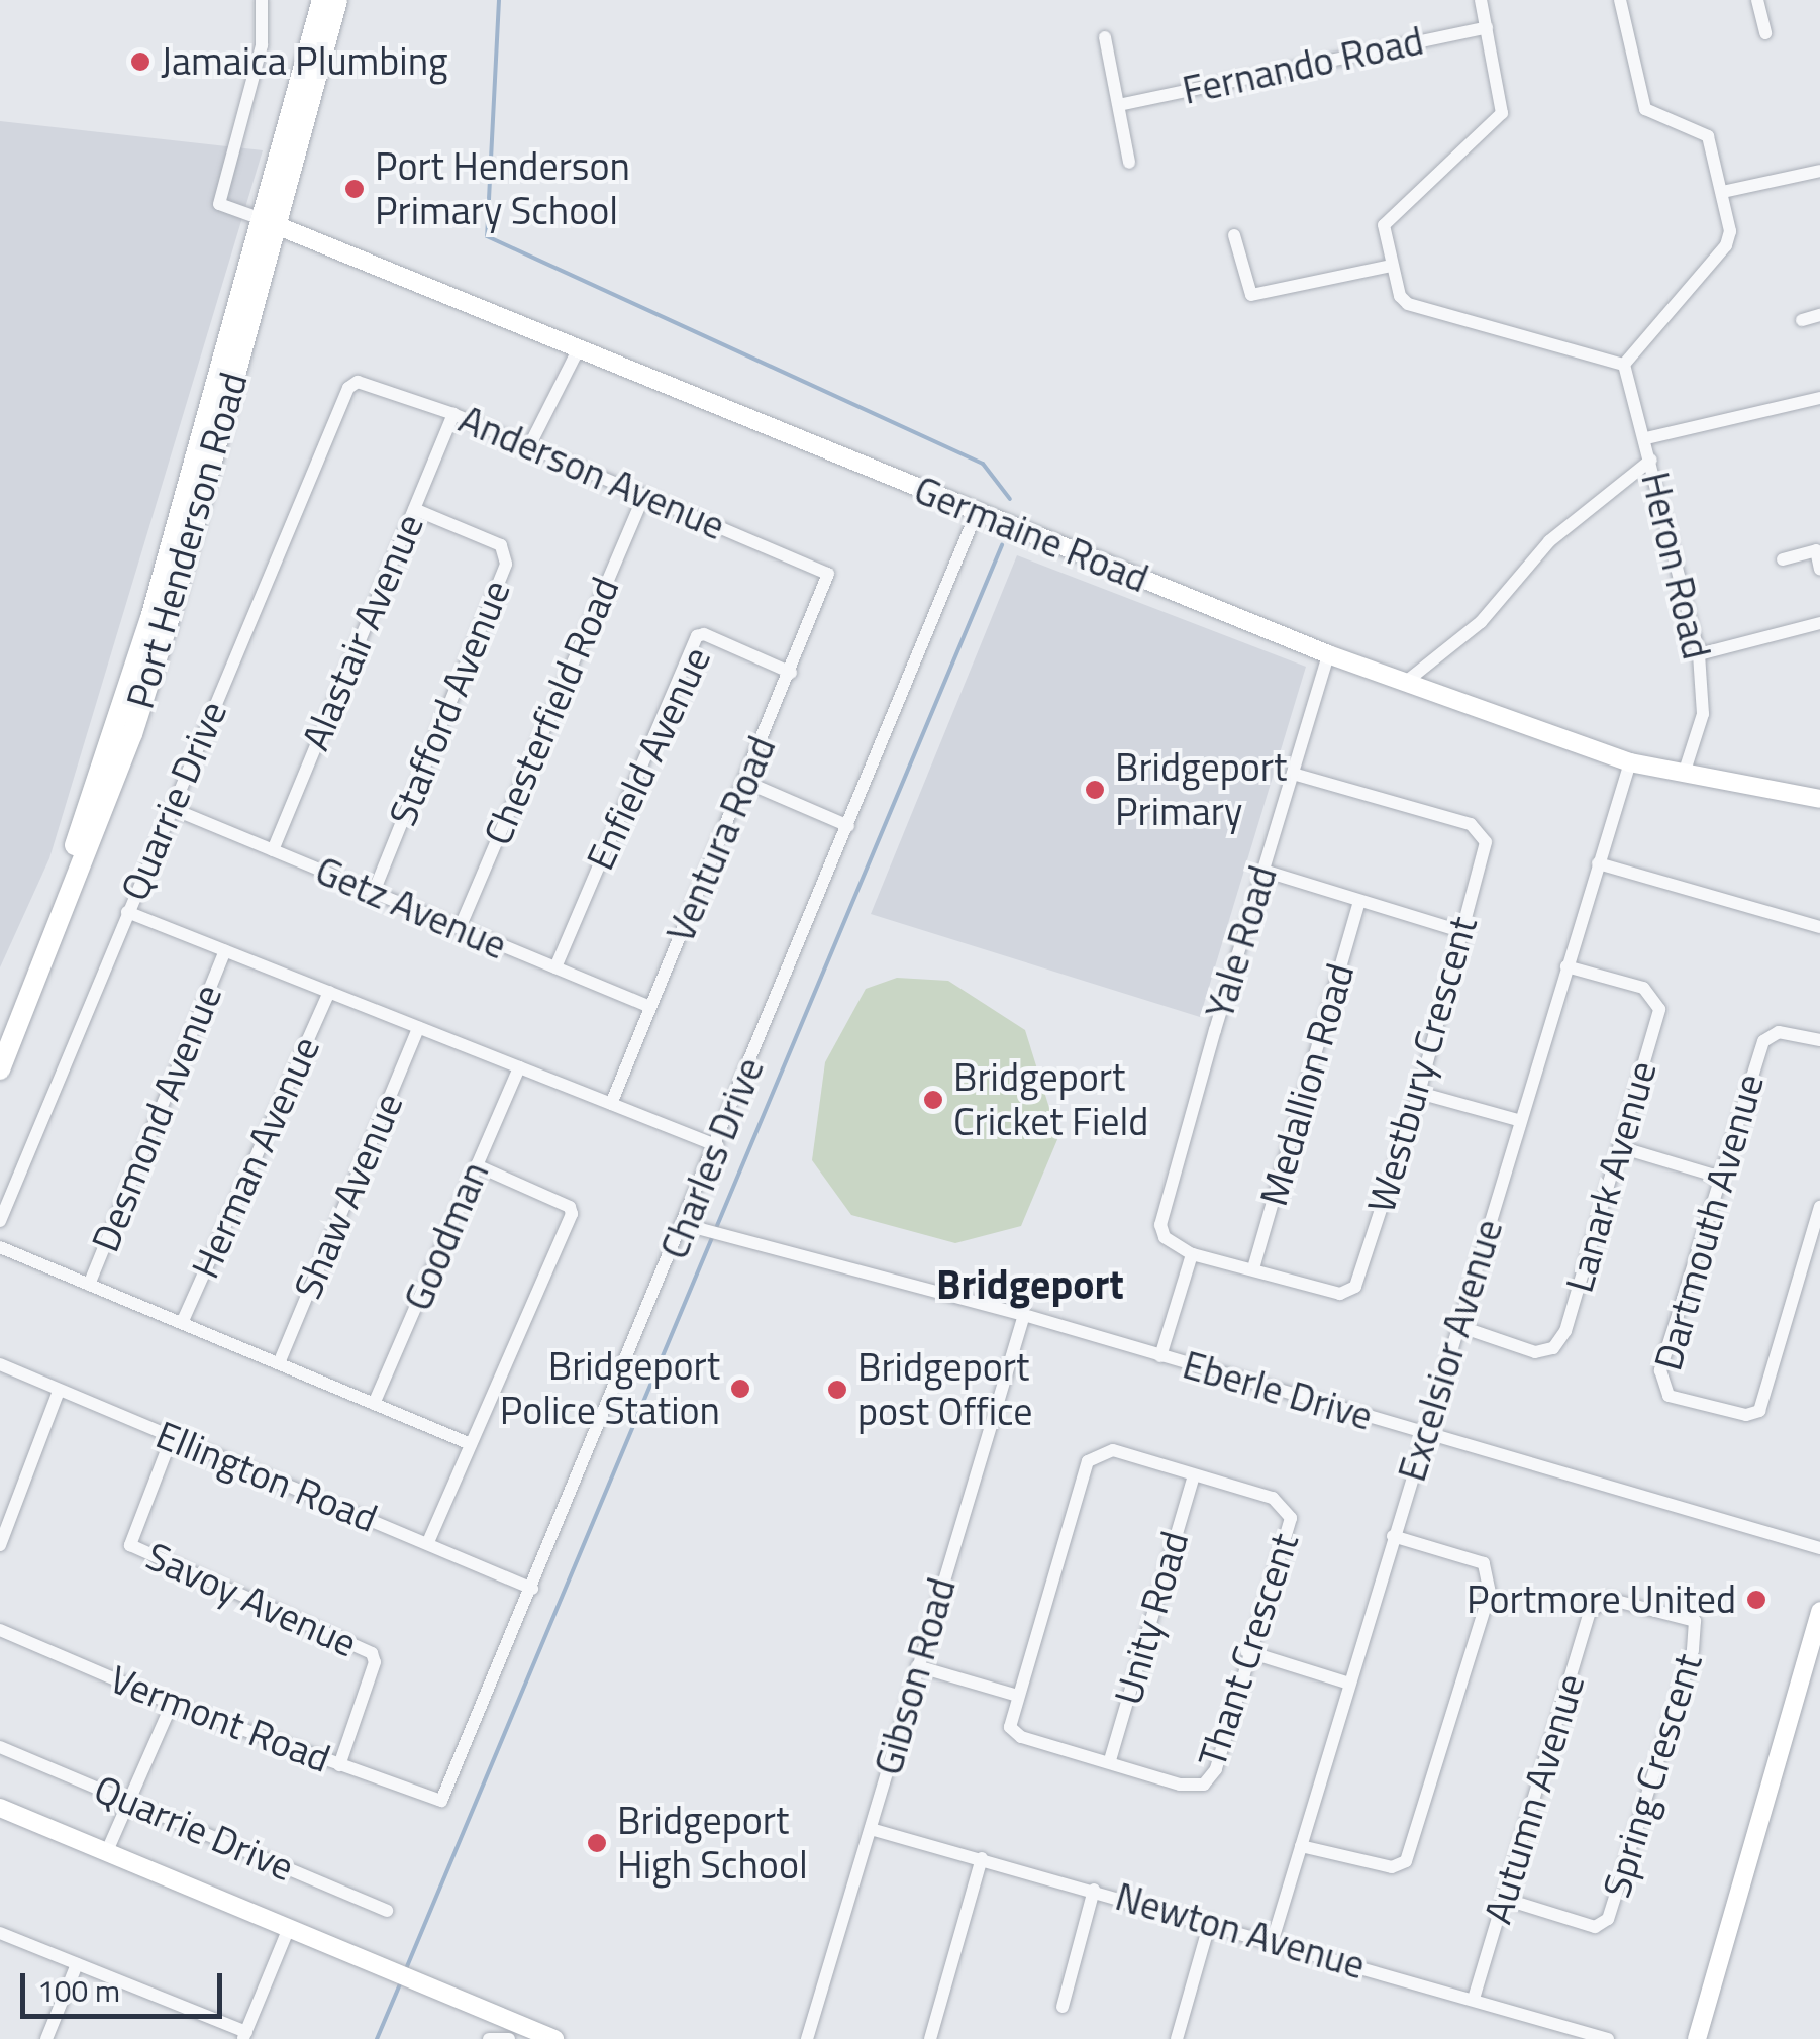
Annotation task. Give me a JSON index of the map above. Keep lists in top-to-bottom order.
{
  "streets": {
    "main road": ["Port Henderson Road"],
    "street": [
      "Fernando Road",
      "Anderson Avenue",
      "Germaine Road",
      "Heron Road",
      "Alastair Avenue",
      "Stafford Avenue",
      "Chesterfield Road",
      "Enfield Avenue",
      "Quarrie Drive",
      "Ventura Road",
      "Getz Avenue",
      "Yale Road",
      "Westbury Crescent",
      "Medallion Road",
      "Desmond Avenue",
      "Herman Avenue",
      "Charles Drive",
      "Lanark Avenue",
      "Shaw Avenue",
      "Dartmouth Avenue",
      "Goodman",
      "Excelsior Avenue",
      "Eberle Drive",
      "Ellington Road",
      "Savoy Avenue",
      "Unity Road",
      "Thant Crescent",
      "Gibson Road",
      "Vermont Road",
      "Spring Crescent",
      "Autumn Avenue",
      "Newton Avenue"
    ]
  },
  "crossings": [
    ["Anderson Avenue", "Alastair Avenue"],
    ["Anderson Avenue", "Chesterfield Road"],
    ["Anderson Avenue", "Quarrie Drive"],
    ["Anderson Avenue", "Ventura Road"],
    ["Germaine Road", "Port Henderson Road"],
    ["Germaine Road", "Heron Road"],
    ["Germaine Road", "Yale Road"],
    ["Germaine Road", "Charles Drive"],
    ["Germaine Road", "Excelsior Avenue"],
    ["Alastair Avenue", "Stafford Avenue"],
    ["Alastair Avenue", "Getz Avenue"],
    ["Stafford Avenue", "Getz Avenue"],
    ["Chesterfield Road", "Getz Avenue"],
    ["Enfield Avenue", "Ventura Road"],
    ["Enfield Avenue", "Getz Avenue"],
    ["Quarrie Drive", "Getz Avenue"],
    ["Ventura Road", "Getz Avenue"],
    ["Yale Road", "Westbury Crescent"],
    ["Westbury Crescent", "Medallion Road"],
    ["Charles Drive", "Eberle Drive"],
    ["Charles Drive", "Ellington Road"],
    ["Charles Drive", "Vermont Road"],
    ["Lanark Avenue", "Excelsior Avenue"],
    ["Excelsior Avenue", "Eberle Drive"],
    ["Excelsior Avenue", "Newton Avenue"],
    ["Eberle Drive", "Gibson Road"],
    ["Ellington Road", "Savoy Avenue"],
    ["Savoy Avenue", "Vermont Road"],
    ["Unity Road", "Thant Crescent"],
    ["Gibson Road", "Newton Avenue"],
    ["Spring Crescent", "Autumn Avenue"],
    ["Autumn Avenue", "Newton Avenue"]
  ],
  "districts": ["Bridgeport"],
  "places": [
    "Jamaica Plumbing",
    "Port Henderson Primary School",
    "Bridgeport Primary",
    "Bridgeport Cricket Field",
    "Bridgeport Police Station",
    "Bridgeport post Office",
    "Portmore United",
    "Bridgeport High School"
  ],
  "scale_bar": "100 m"
}
